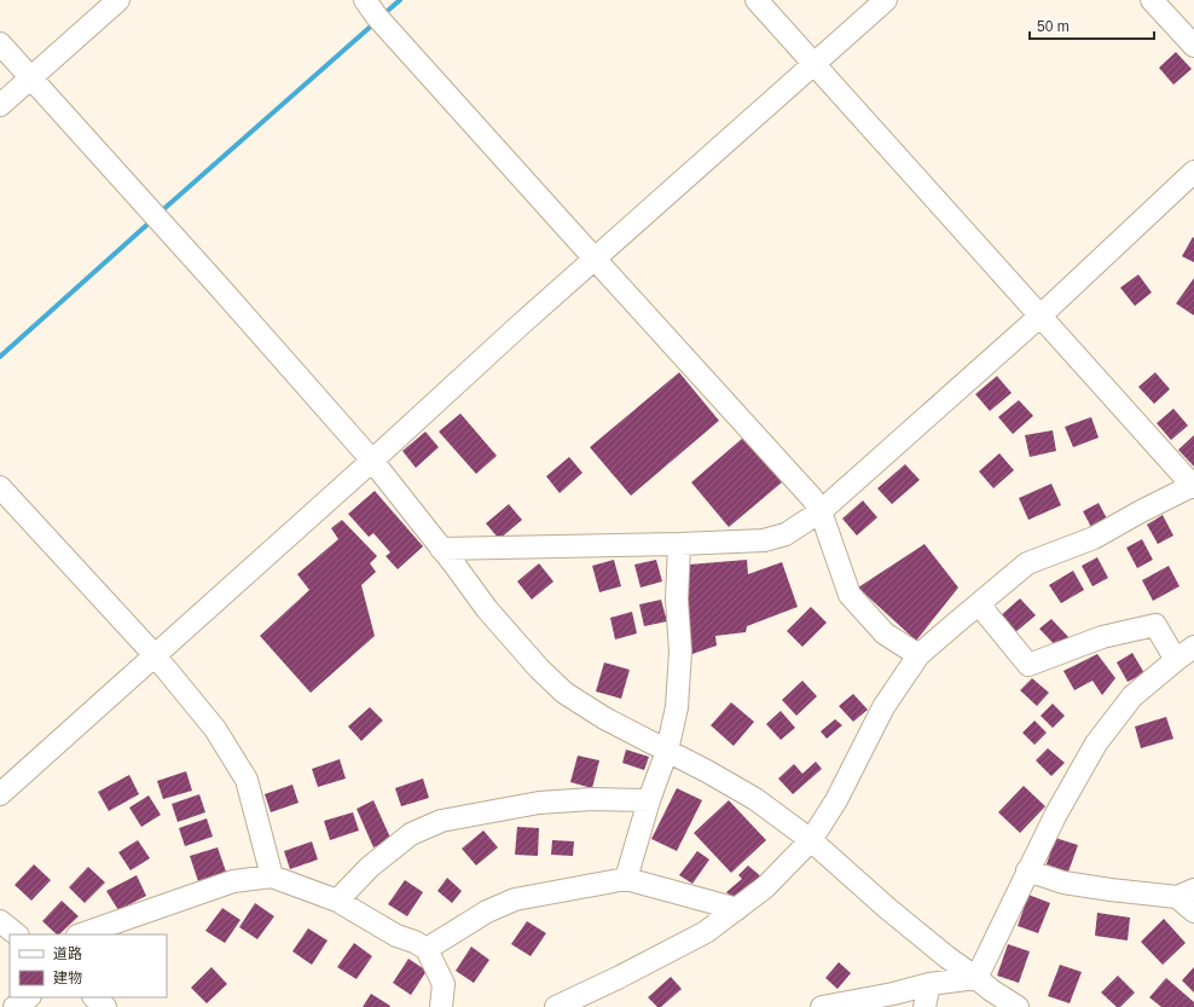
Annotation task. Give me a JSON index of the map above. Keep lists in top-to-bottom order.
{
  "legend": ["道路", "建物"],
  "scale_bar": "50 m"
}
